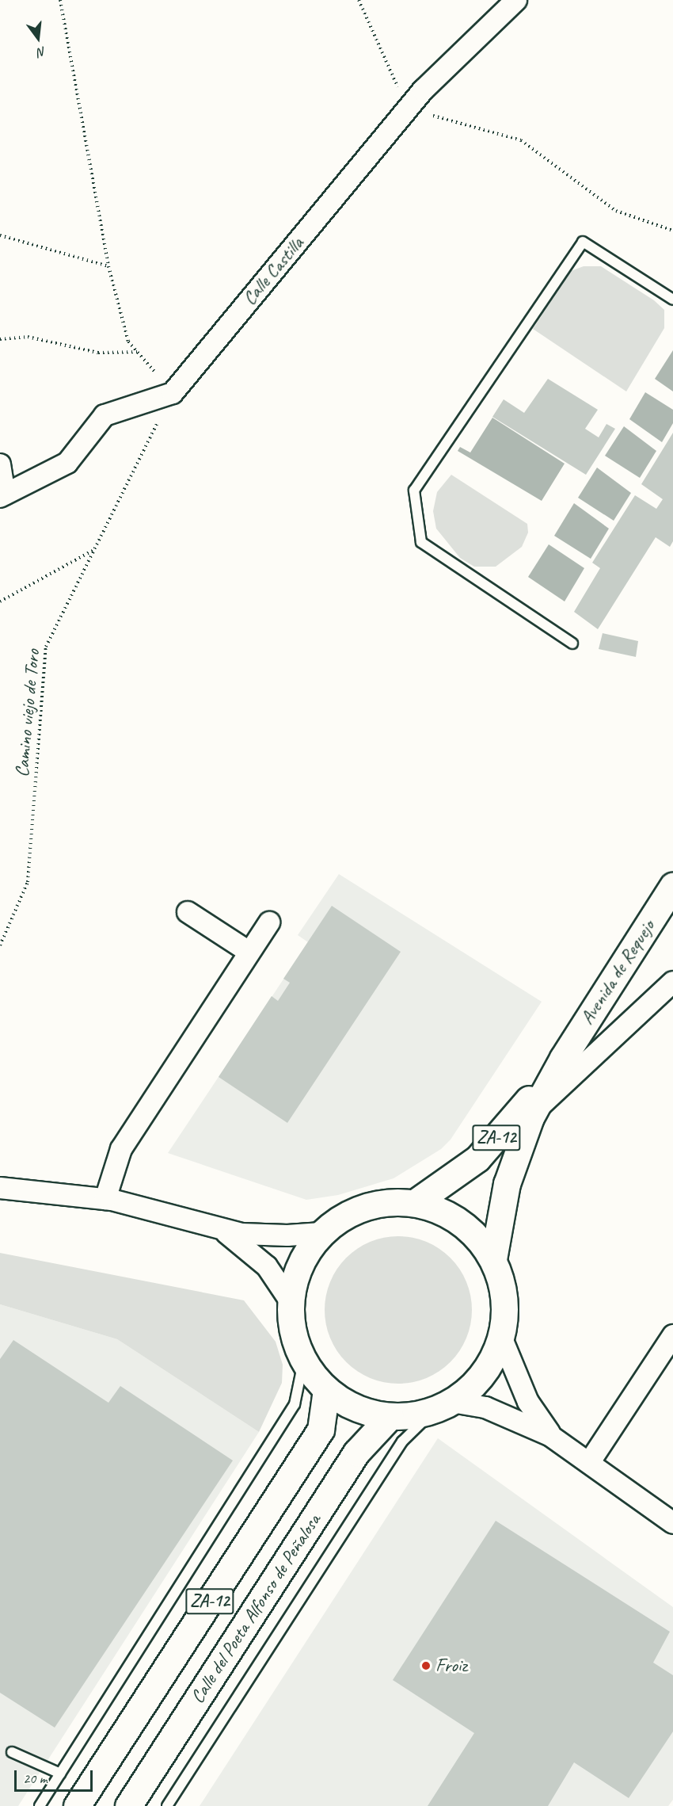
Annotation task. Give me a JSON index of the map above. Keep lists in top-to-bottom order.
{
  "streets": {
    "highway": ["Avenida de Requejo", "ZA-12", "Calle del Poeta Alfonso de Peñalosa"],
    "street": ["Calle Castilla"],
    "path": ["Camino viejo de Toro"]
  },
  "crossings": [
    ["Calle Castilla", "Camino viejo de Toro"],
    ["Avenida de Requejo", "ZA-12"],
    ["ZA-12", "Calle del Poeta Alfonso de Peñalosa"]
  ],
  "places": ["Froiz"],
  "scale_bar": "20 m",
  "north": "bottom"
}
